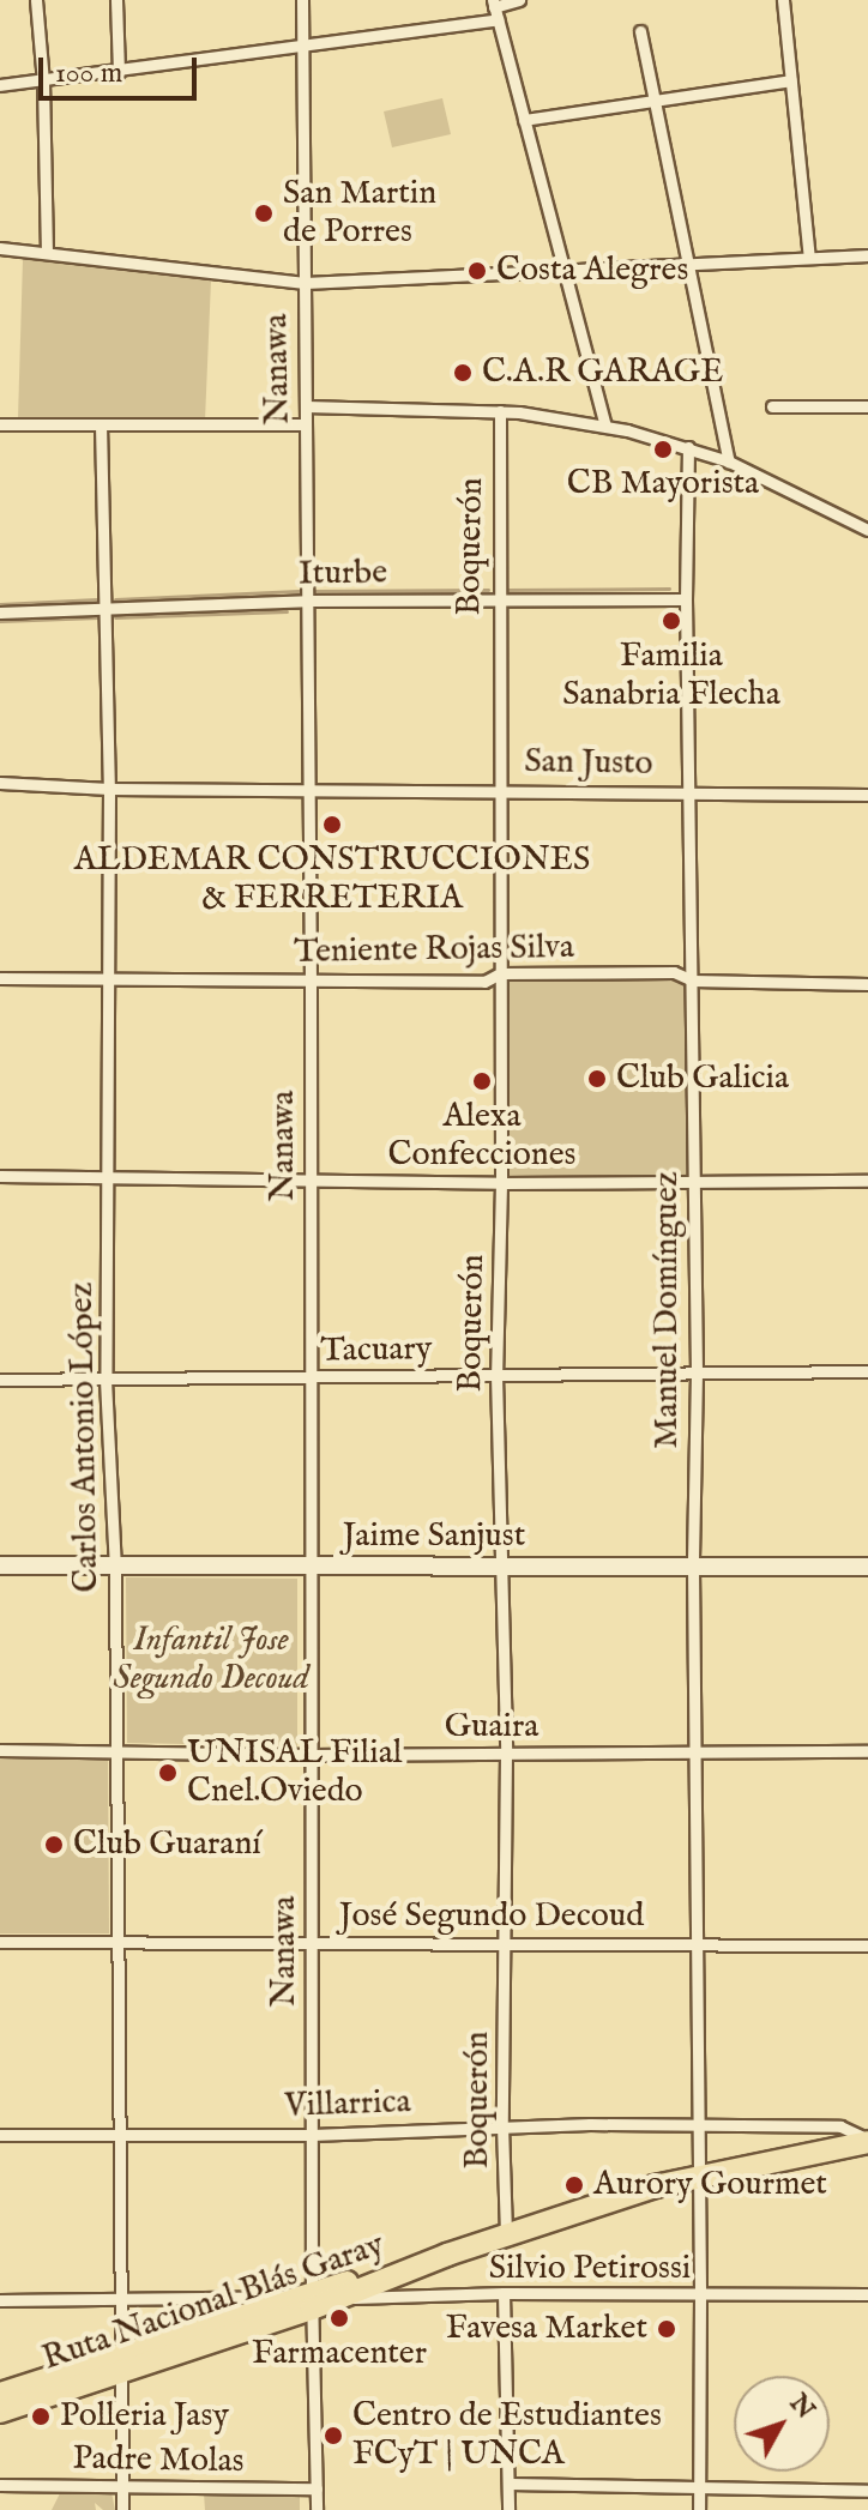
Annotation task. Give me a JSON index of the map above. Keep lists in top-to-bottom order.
{
  "streets": {
    "highway": ["Ruta Nacional Blás Garay"],
    "main road": ["Jaime Sanjust"],
    "street": [
      "Nanawa",
      "Boquerón",
      "Iturbe",
      "San Justo",
      "Teniente Rojas Silva",
      "Manuel Domínguez",
      "Tacuary",
      "Carlos Antonio López",
      "Guaira",
      "José Segundo Decoud",
      "Villarrica",
      "Silvio Petirossi",
      "Padre Molas"
    ]
  },
  "crossings": [
    ["Nanawa", "Iturbe"],
    ["Nanawa", "San Justo"],
    ["Nanawa", "Teniente Rojas Silva"],
    ["Nanawa", "Tacuary"],
    ["Nanawa", "Jaime Sanjust"],
    ["Nanawa", "Guaira"],
    ["Nanawa", "José Segundo Decoud"],
    ["Nanawa", "Villarrica"],
    ["Nanawa", "Ruta Nacional Blás Garay"],
    ["Nanawa", "Padre Molas"],
    ["Boquerón", "Iturbe"],
    ["Boquerón", "San Justo"],
    ["Boquerón", "Teniente Rojas Silva"],
    ["Boquerón", "Tacuary"],
    ["Boquerón", "Jaime Sanjust"],
    ["Boquerón", "Guaira"],
    ["Boquerón", "José Segundo Decoud"],
    ["Boquerón", "Villarrica"],
    ["Boquerón", "Ruta Nacional Blás Garay"],
    ["Iturbe", "Manuel Domínguez"],
    ["Iturbe", "Carlos Antonio López"],
    ["San Justo", "Manuel Domínguez"],
    ["San Justo", "Carlos Antonio López"],
    ["Teniente Rojas Silva", "Manuel Domínguez"],
    ["Teniente Rojas Silva", "Carlos Antonio López"],
    ["Manuel Domínguez", "Tacuary"],
    ["Manuel Domínguez", "Jaime Sanjust"],
    ["Manuel Domínguez", "Guaira"],
    ["Manuel Domínguez", "José Segundo Decoud"],
    ["Manuel Domínguez", "Villarrica"],
    ["Manuel Domínguez", "Silvio Petirossi"],
    ["Manuel Domínguez", "Ruta Nacional Blás Garay"],
    ["Tacuary", "Carlos Antonio López"],
    ["Carlos Antonio López", "Jaime Sanjust"],
    ["Carlos Antonio López", "Guaira"],
    ["Carlos Antonio López", "José Segundo Decoud"],
    ["Carlos Antonio López", "Villarrica"],
    ["Carlos Antonio López", "Ruta Nacional Blás Garay"],
    ["Carlos Antonio López", "Padre Molas"],
    ["Villarrica", "Ruta Nacional Blás Garay"],
    ["Silvio Petirossi", "Ruta Nacional Blás Garay"]
  ],
  "parks": ["Infantil Jose Segundo Decoud"],
  "places": [
    "San Martin de Porres",
    "Costa Alegres",
    "C.A.R GARAGE",
    "CB Mayorista",
    "Familia Sanabria Flecha",
    "ALDEMAR CONSTRUCCIONES & FERRETERIA",
    "Club Galicia",
    "Alexa Confecciones",
    "UNISAL Filial Cnel.Oviedo",
    "Club Guaraní",
    "Aurory Gourmet",
    "Farmacenter",
    "Favesa Market",
    "Polleria Jasy",
    "Centro de Estudiantes FCyT | UNCA"
  ],
  "scale_bar": "100 m",
  "north": "top right"
}
